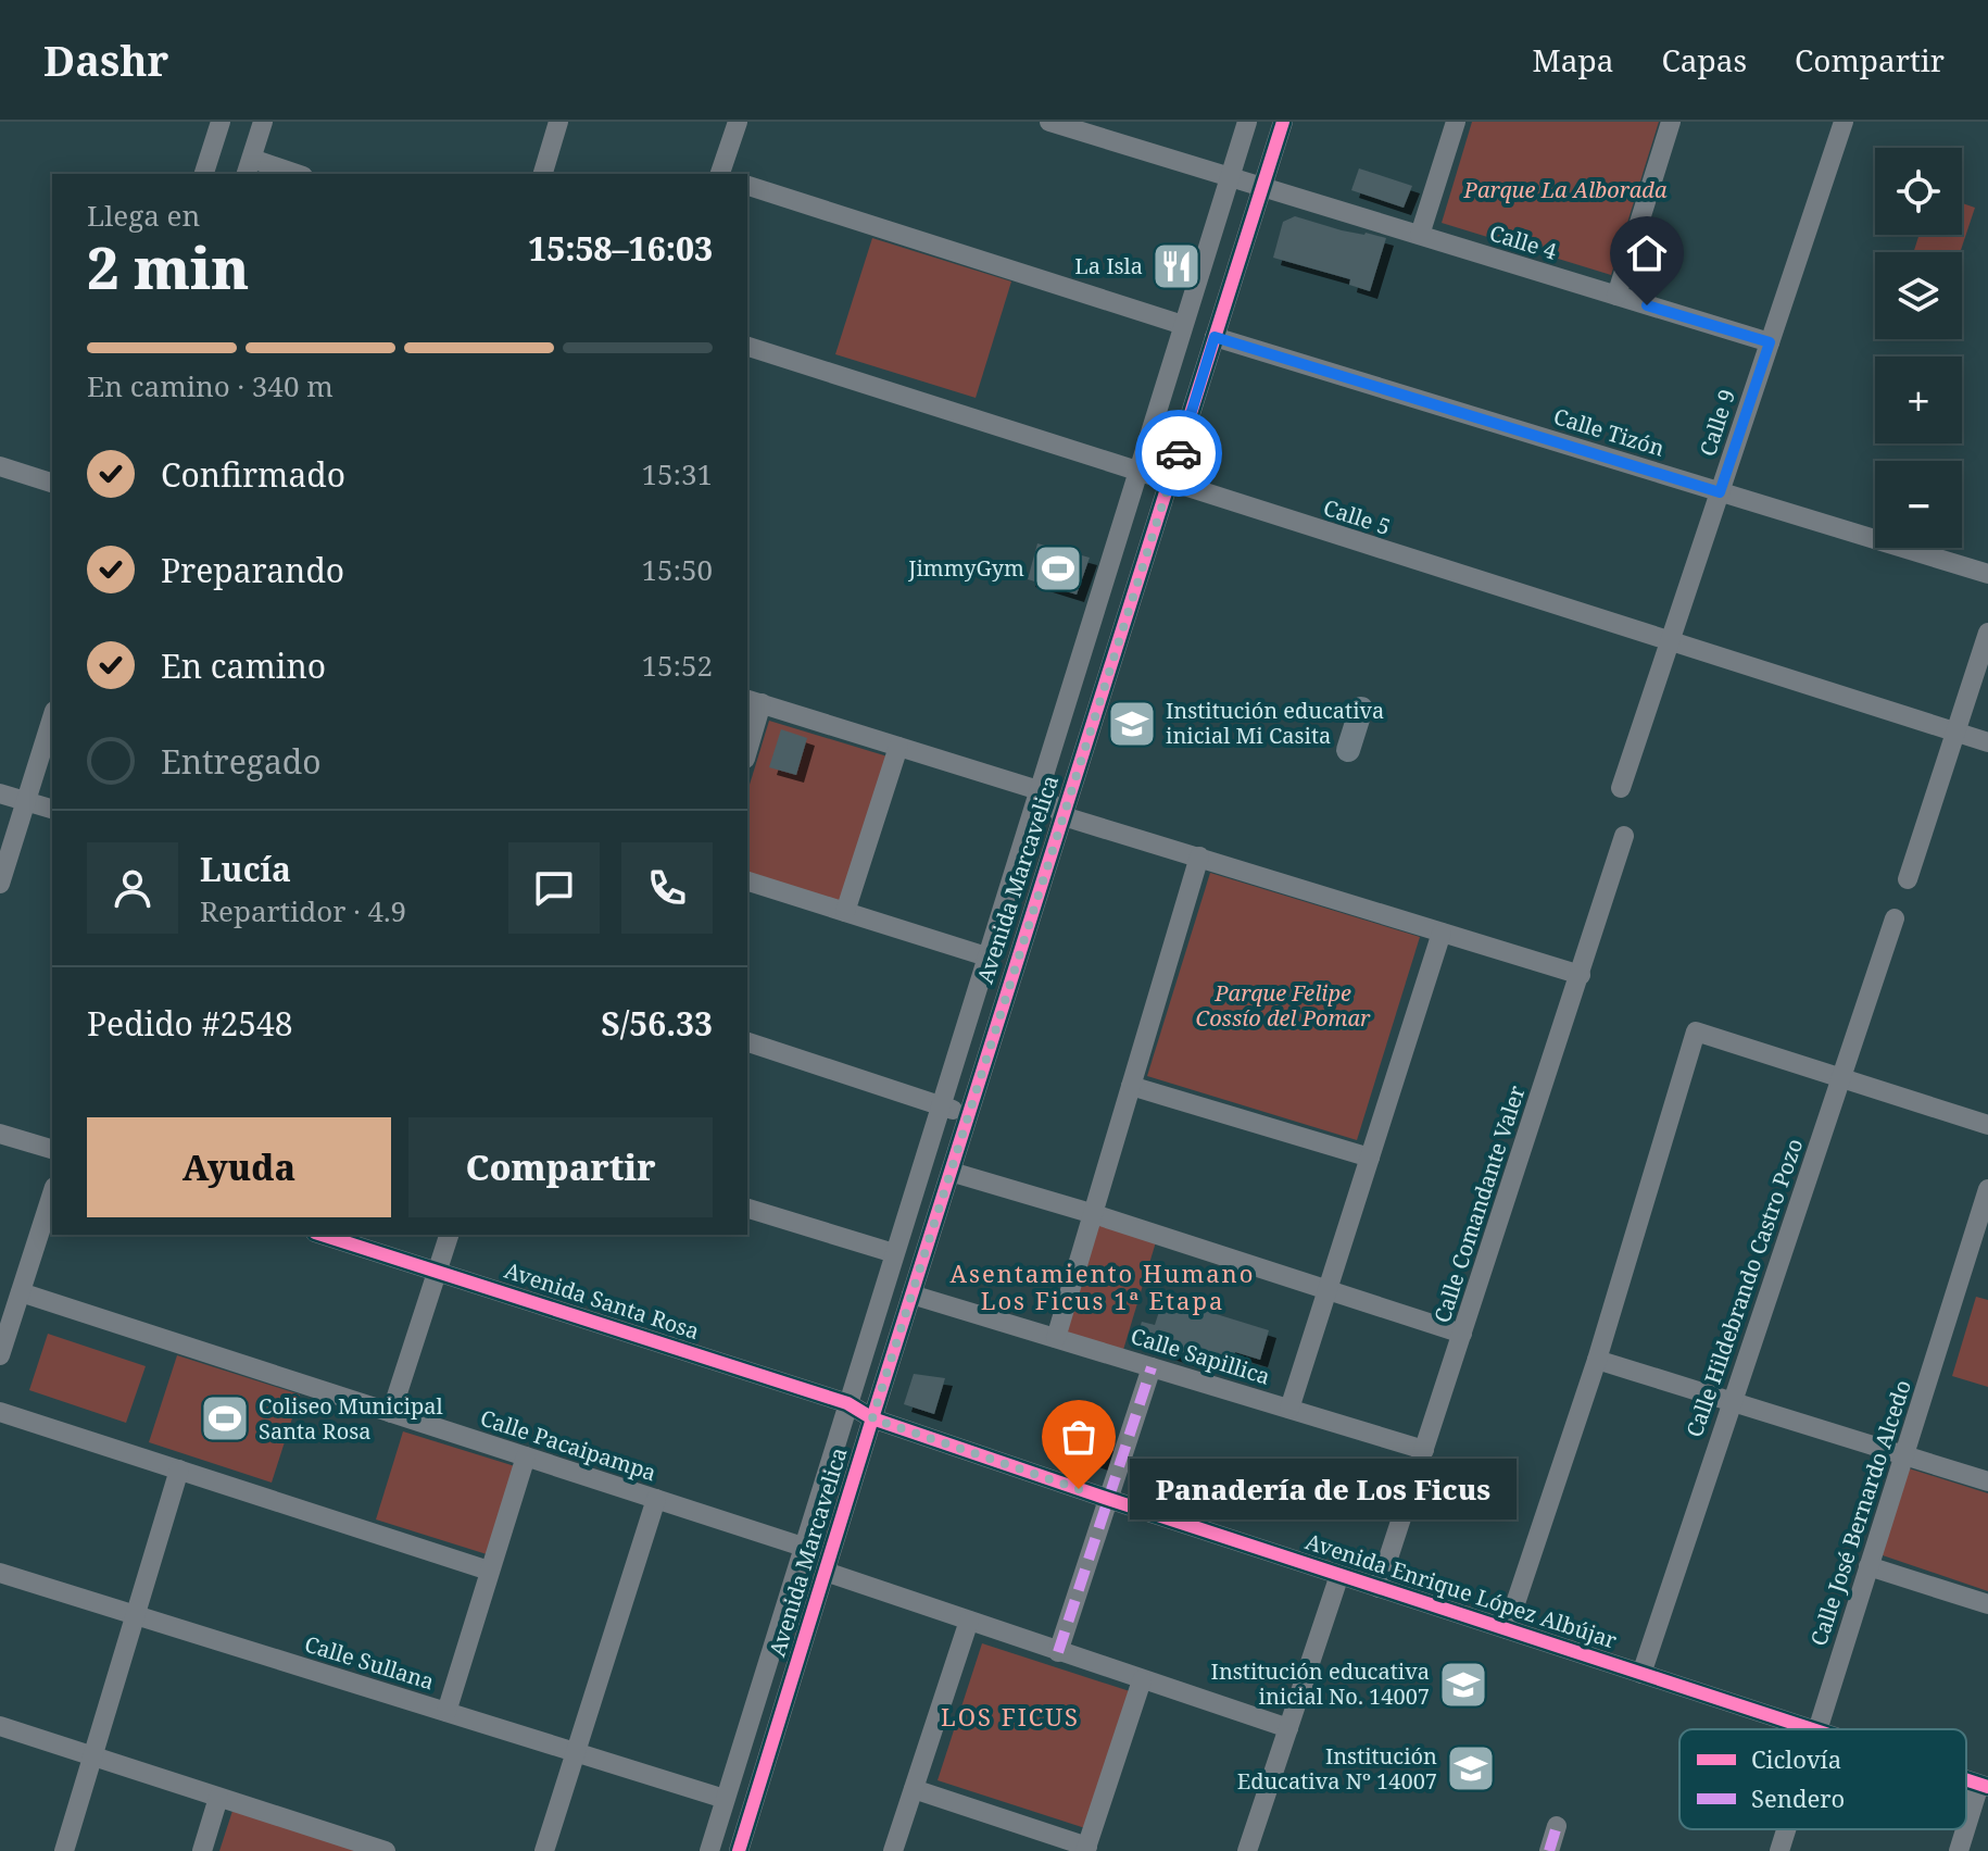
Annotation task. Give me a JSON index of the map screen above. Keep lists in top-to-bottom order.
{
  "streets": {
    "street": [
      "Calle 4",
      "Calle 9",
      "Calle Tizón",
      "Calle 5",
      "Avenida Marcavelica",
      "Calle Comandante Valer",
      "Calle Hildebrando Castro Pozo",
      "Avenida Santa Rosa",
      "Calle Sapillica",
      "Calle Pacaipampa",
      "Calle José Bernardo Alcedo",
      "Avenida Enrique López Albújar",
      "Calle Sullana"
    ]
  },
  "crossings": [
    ["Calle 4", "Calle 9"],
    ["Calle 4", "Avenida Marcavelica"],
    ["Calle 9", "Calle Tizón"],
    ["Calle 9", "Calle 5"],
    ["Calle Tizón", "Avenida Marcavelica"],
    ["Calle 5", "Avenida Marcavelica"],
    ["Avenida Marcavelica", "Avenida Santa Rosa"],
    ["Avenida Marcavelica", "Calle Sapillica"],
    ["Avenida Marcavelica", "Calle Pacaipampa"],
    ["Avenida Marcavelica", "Avenida Enrique López Albújar"],
    ["Avenida Marcavelica", "Calle Sullana"],
    ["Calle Comandante Valer", "Calle Sapillica"],
    ["Calle Comandante Valer", "Avenida Enrique López Albújar"],
    ["Calle Hildebrando Castro Pozo", "Avenida Enrique López Albújar"],
    ["Avenida Santa Rosa", "Avenida Enrique López Albújar"]
  ],
  "districts": ["Asentamiento Humano Los Ficus 1ª Etapa", "LOS FICUS"],
  "parks": ["Parque La Alborada", "Parque Felipe Cossío del Pomar"],
  "places": {
    "restaurant": ["La Isla"],
    "sports": ["JimmyGym", "Coliseo Municipal Santa Rosa"],
    "school or university": ["Institución educativa inicial Mi Casita", "Institución educativa inicial No. 14007", "Institución Educativa Nº 14007"],
    "other": ["Panadería de Los Ficus"]
  },
  "legend": ["Ciclovía", "Sendero"],
  "page": {
    "header": "Dashr",
    "nav": ["Mapa", "Capas", "Compartir"],
    "map_buttons": ["+", "−"],
    "heading": ["2 min", "Llega en", "15:58–16:03"],
    "panel": [
      "Lucía",
      "Repartidor · 4.9",
      "Pedido #2548",
      "S/56.33"
    ],
    "bar": "En camino · 340 m",
    "list": [
      ["Confirmado", "15:31"],
      ["Preparando", "15:50"],
      ["En camino", "15:52"],
      "Entregado"
    ],
    "buttons": ["Ayuda", "Compartir"],
    "bubble": "Panadería de Los Ficus"
  }
}
